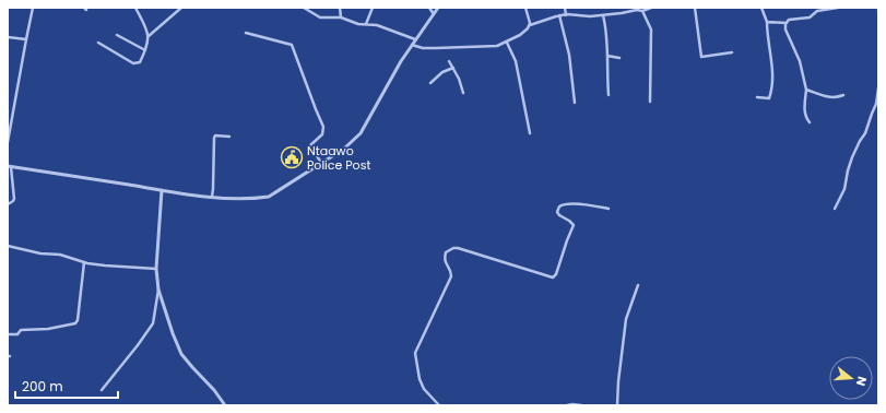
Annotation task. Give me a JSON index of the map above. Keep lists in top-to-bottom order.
{
  "places": {
    "public building": ["Ntaawo Police Post"]
  },
  "scale_bar": "200 m",
  "north": "right"
}
